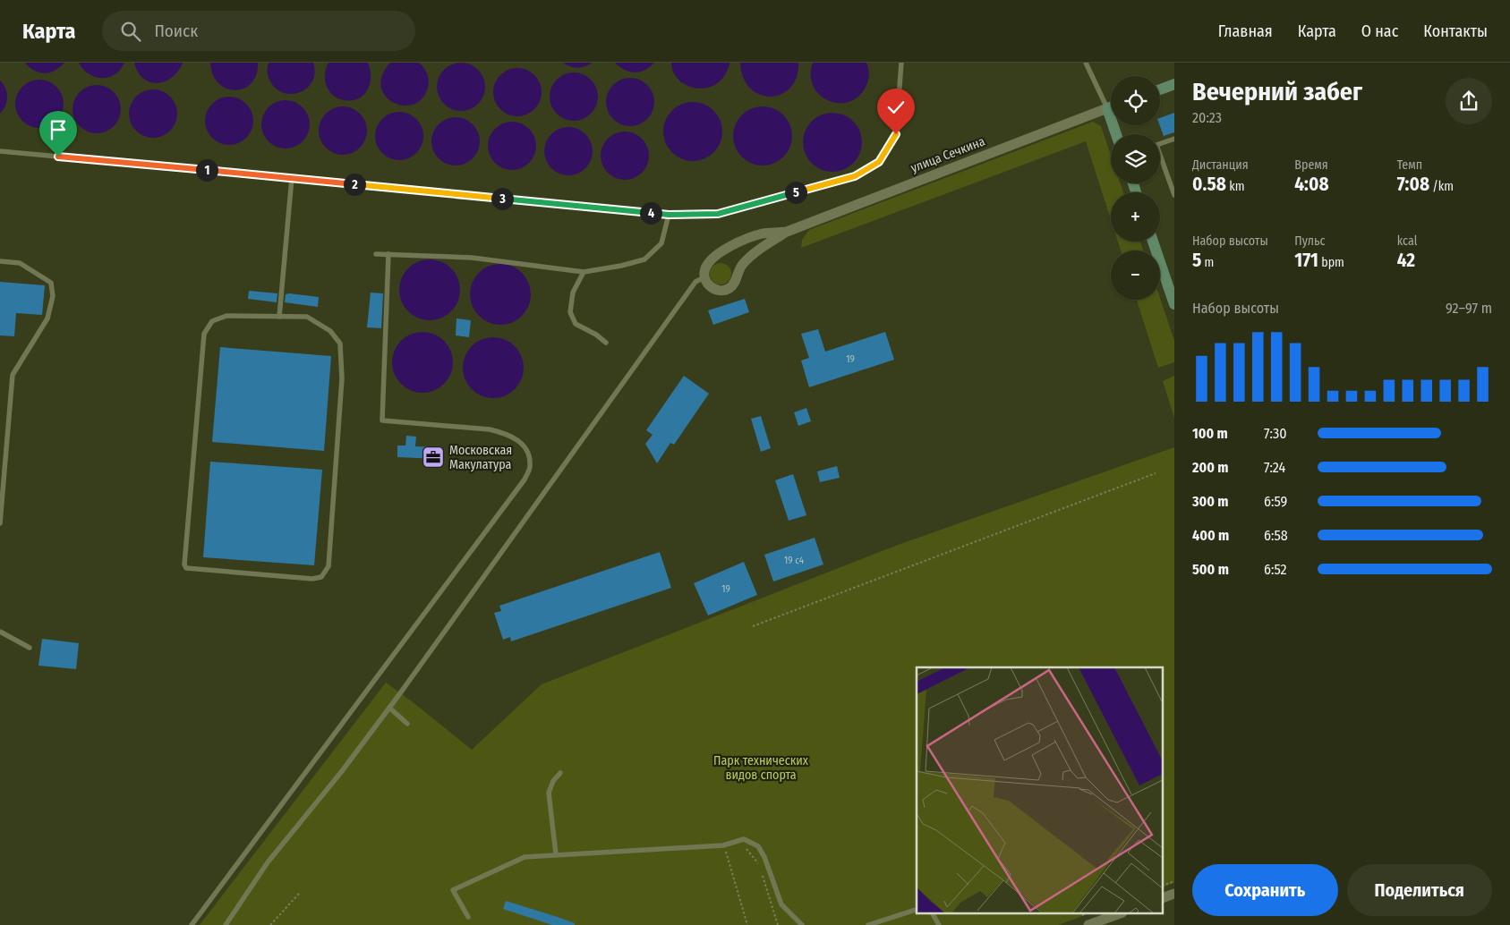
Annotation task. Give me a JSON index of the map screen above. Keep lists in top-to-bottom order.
{
  "streets": {
    "street": ["улица Сечкина"]
  },
  "parks": ["Парк технических видов спорта"],
  "places": {
    "office": ["Московская Макулатура"]
  },
  "house_numbers": ["19", "19 с4", "19"],
  "page": {
    "header": "Карта",
    "search": "Поиск",
    "nav": [
      "Главная",
      "Карта",
      "О нас",
      "Контакты"
    ],
    "heading": ["Вечерний забег", "20:23"],
    "map_buttons": ["+", "−"],
    "stats": [
      ["Дистанция", "0.58 km"],
      ["Время", "4:08"],
      ["Темп", "7:08 /km"],
      ["Набор высоты", "5 m"],
      ["Пульс", "171 bpm"],
      ["kcal", "42"]
    ],
    "pins": [
      "1",
      "2",
      "5",
      "3",
      "4"
    ],
    "chart": ["Набор высоты", "92–97 m"],
    "list": [
      {
        "name": "100 m",
        "note": "7:30"
      },
      {
        "name": "200 m",
        "note": "7:24"
      },
      {
        "name": "300 m",
        "note": "6:59"
      },
      {
        "name": "400 m",
        "note": "6:58"
      },
      {
        "name": "500 m",
        "note": "6:52"
      }
    ],
    "buttons": ["Сохранить", "Поделиться"]
  }
}
